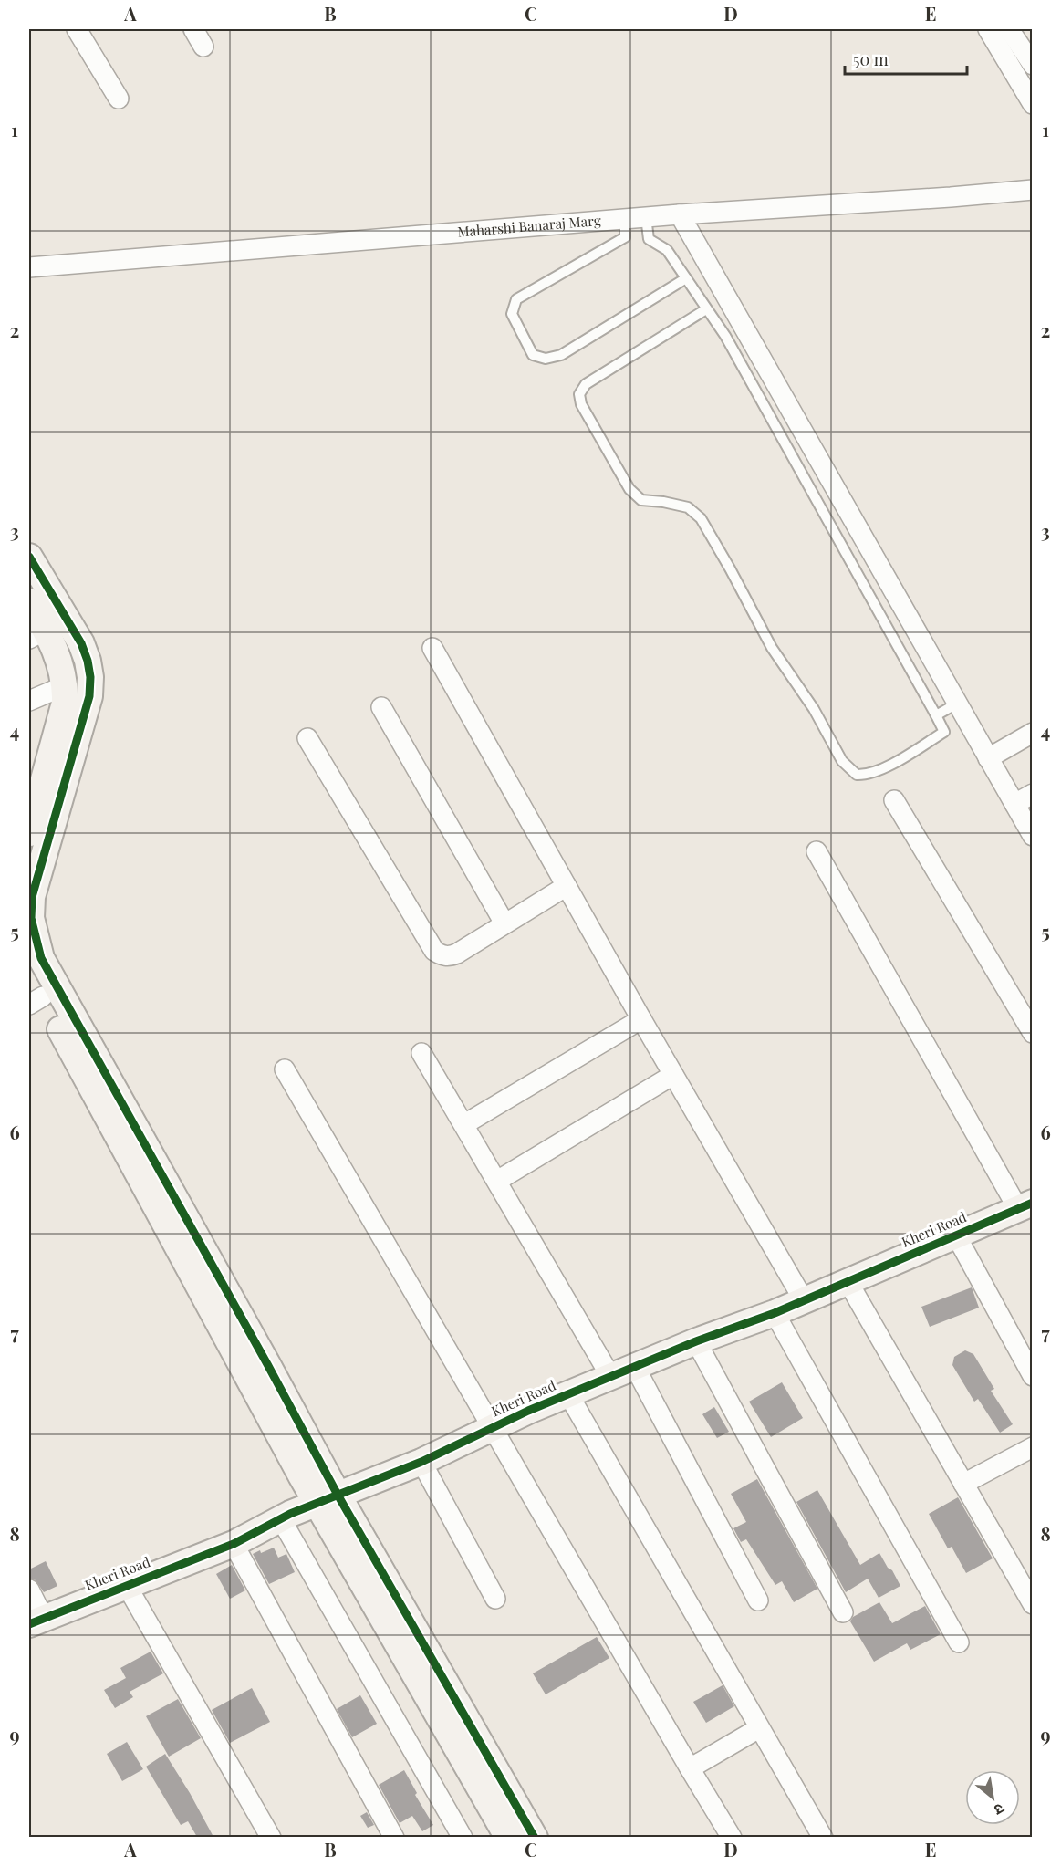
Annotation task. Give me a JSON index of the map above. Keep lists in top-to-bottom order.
{
  "streets": {
    "street": ["Maharshi Banaraj Marg", "Kheri Road"]
  },
  "scale_bar": "50 m",
  "north": "bottom right",
  "grid": {
    "columns": [
      "A",
      "B",
      "C",
      "D",
      "E"
    ],
    "rows": [
      "1",
      "2",
      "3",
      "4",
      "5",
      "6",
      "7",
      "8",
      "9"
    ]
  }
}
